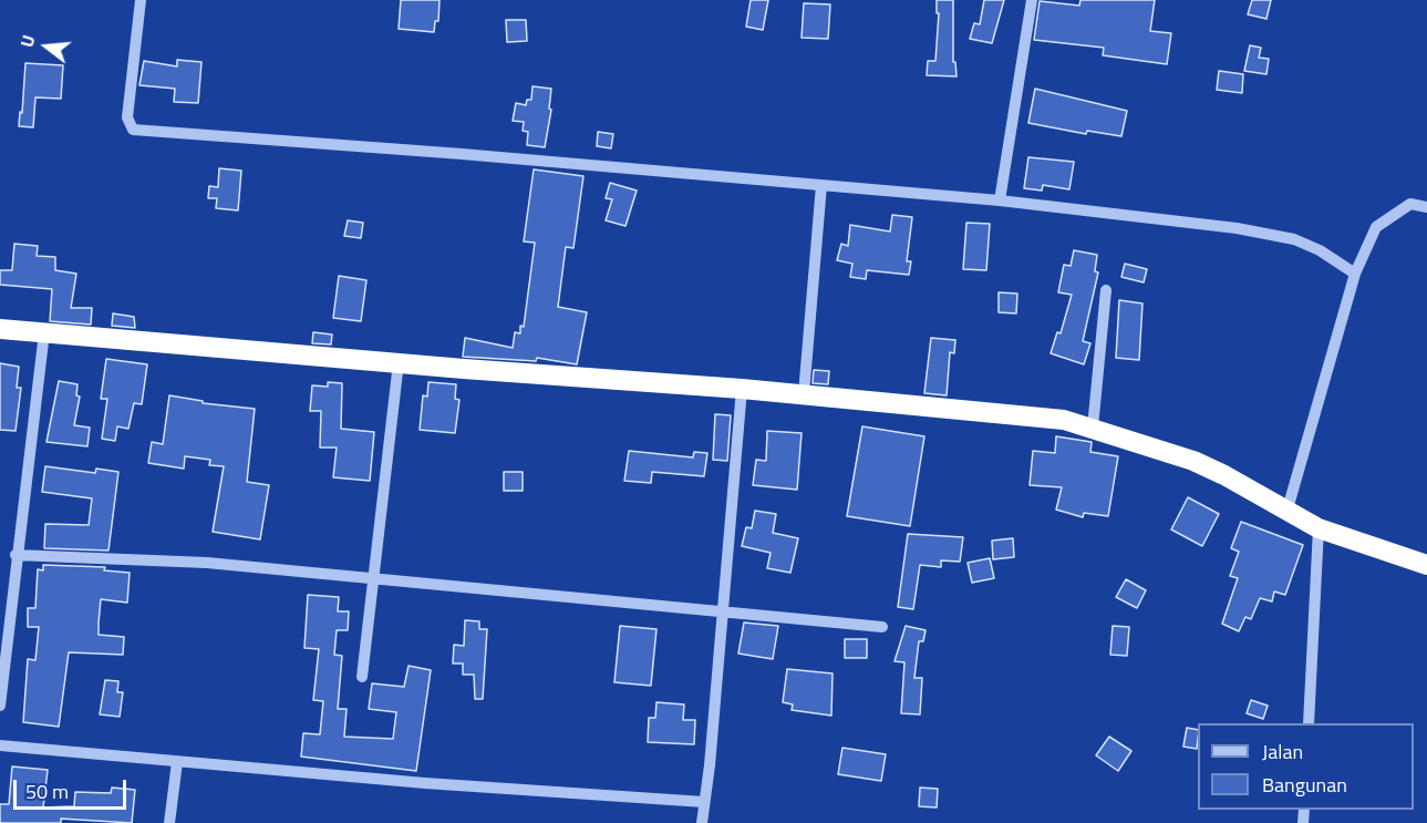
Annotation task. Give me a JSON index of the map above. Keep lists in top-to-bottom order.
{
  "legend": ["Jalan", "Bangunan"],
  "scale_bar": "50 m",
  "north": "left"
}
